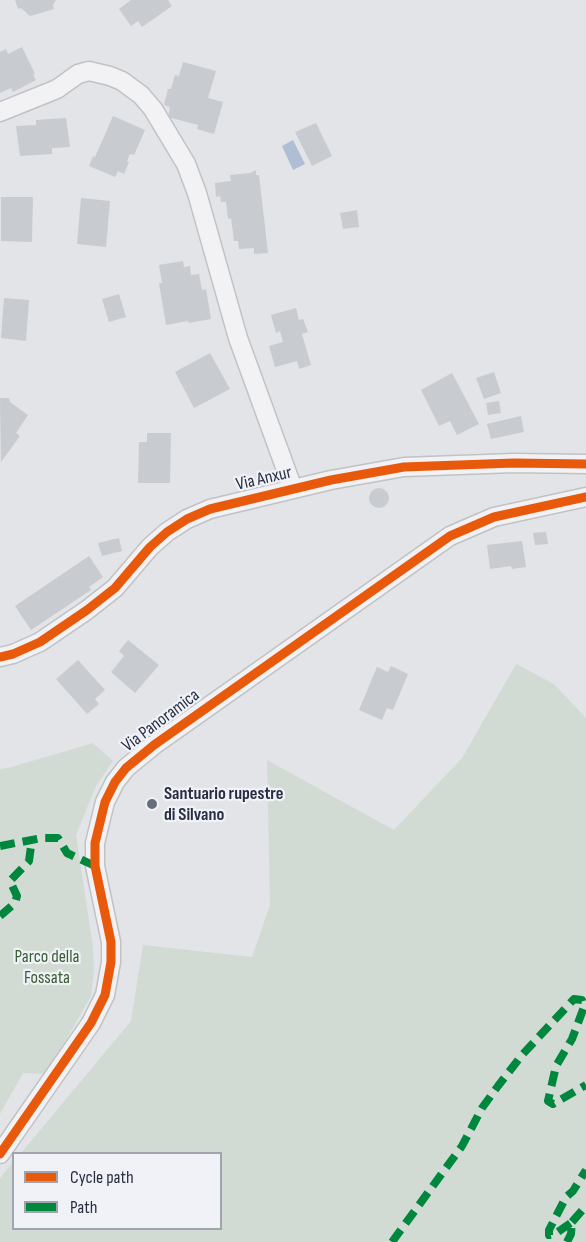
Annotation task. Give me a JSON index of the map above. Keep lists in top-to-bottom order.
{
  "streets": {
    "street": ["Via Anxur", "Via Panoramica"]
  },
  "parks": ["Parco della Fossata"],
  "places": ["Santuario rupestre di Silvano"],
  "legend": ["Cycle path", "Path"]
}
